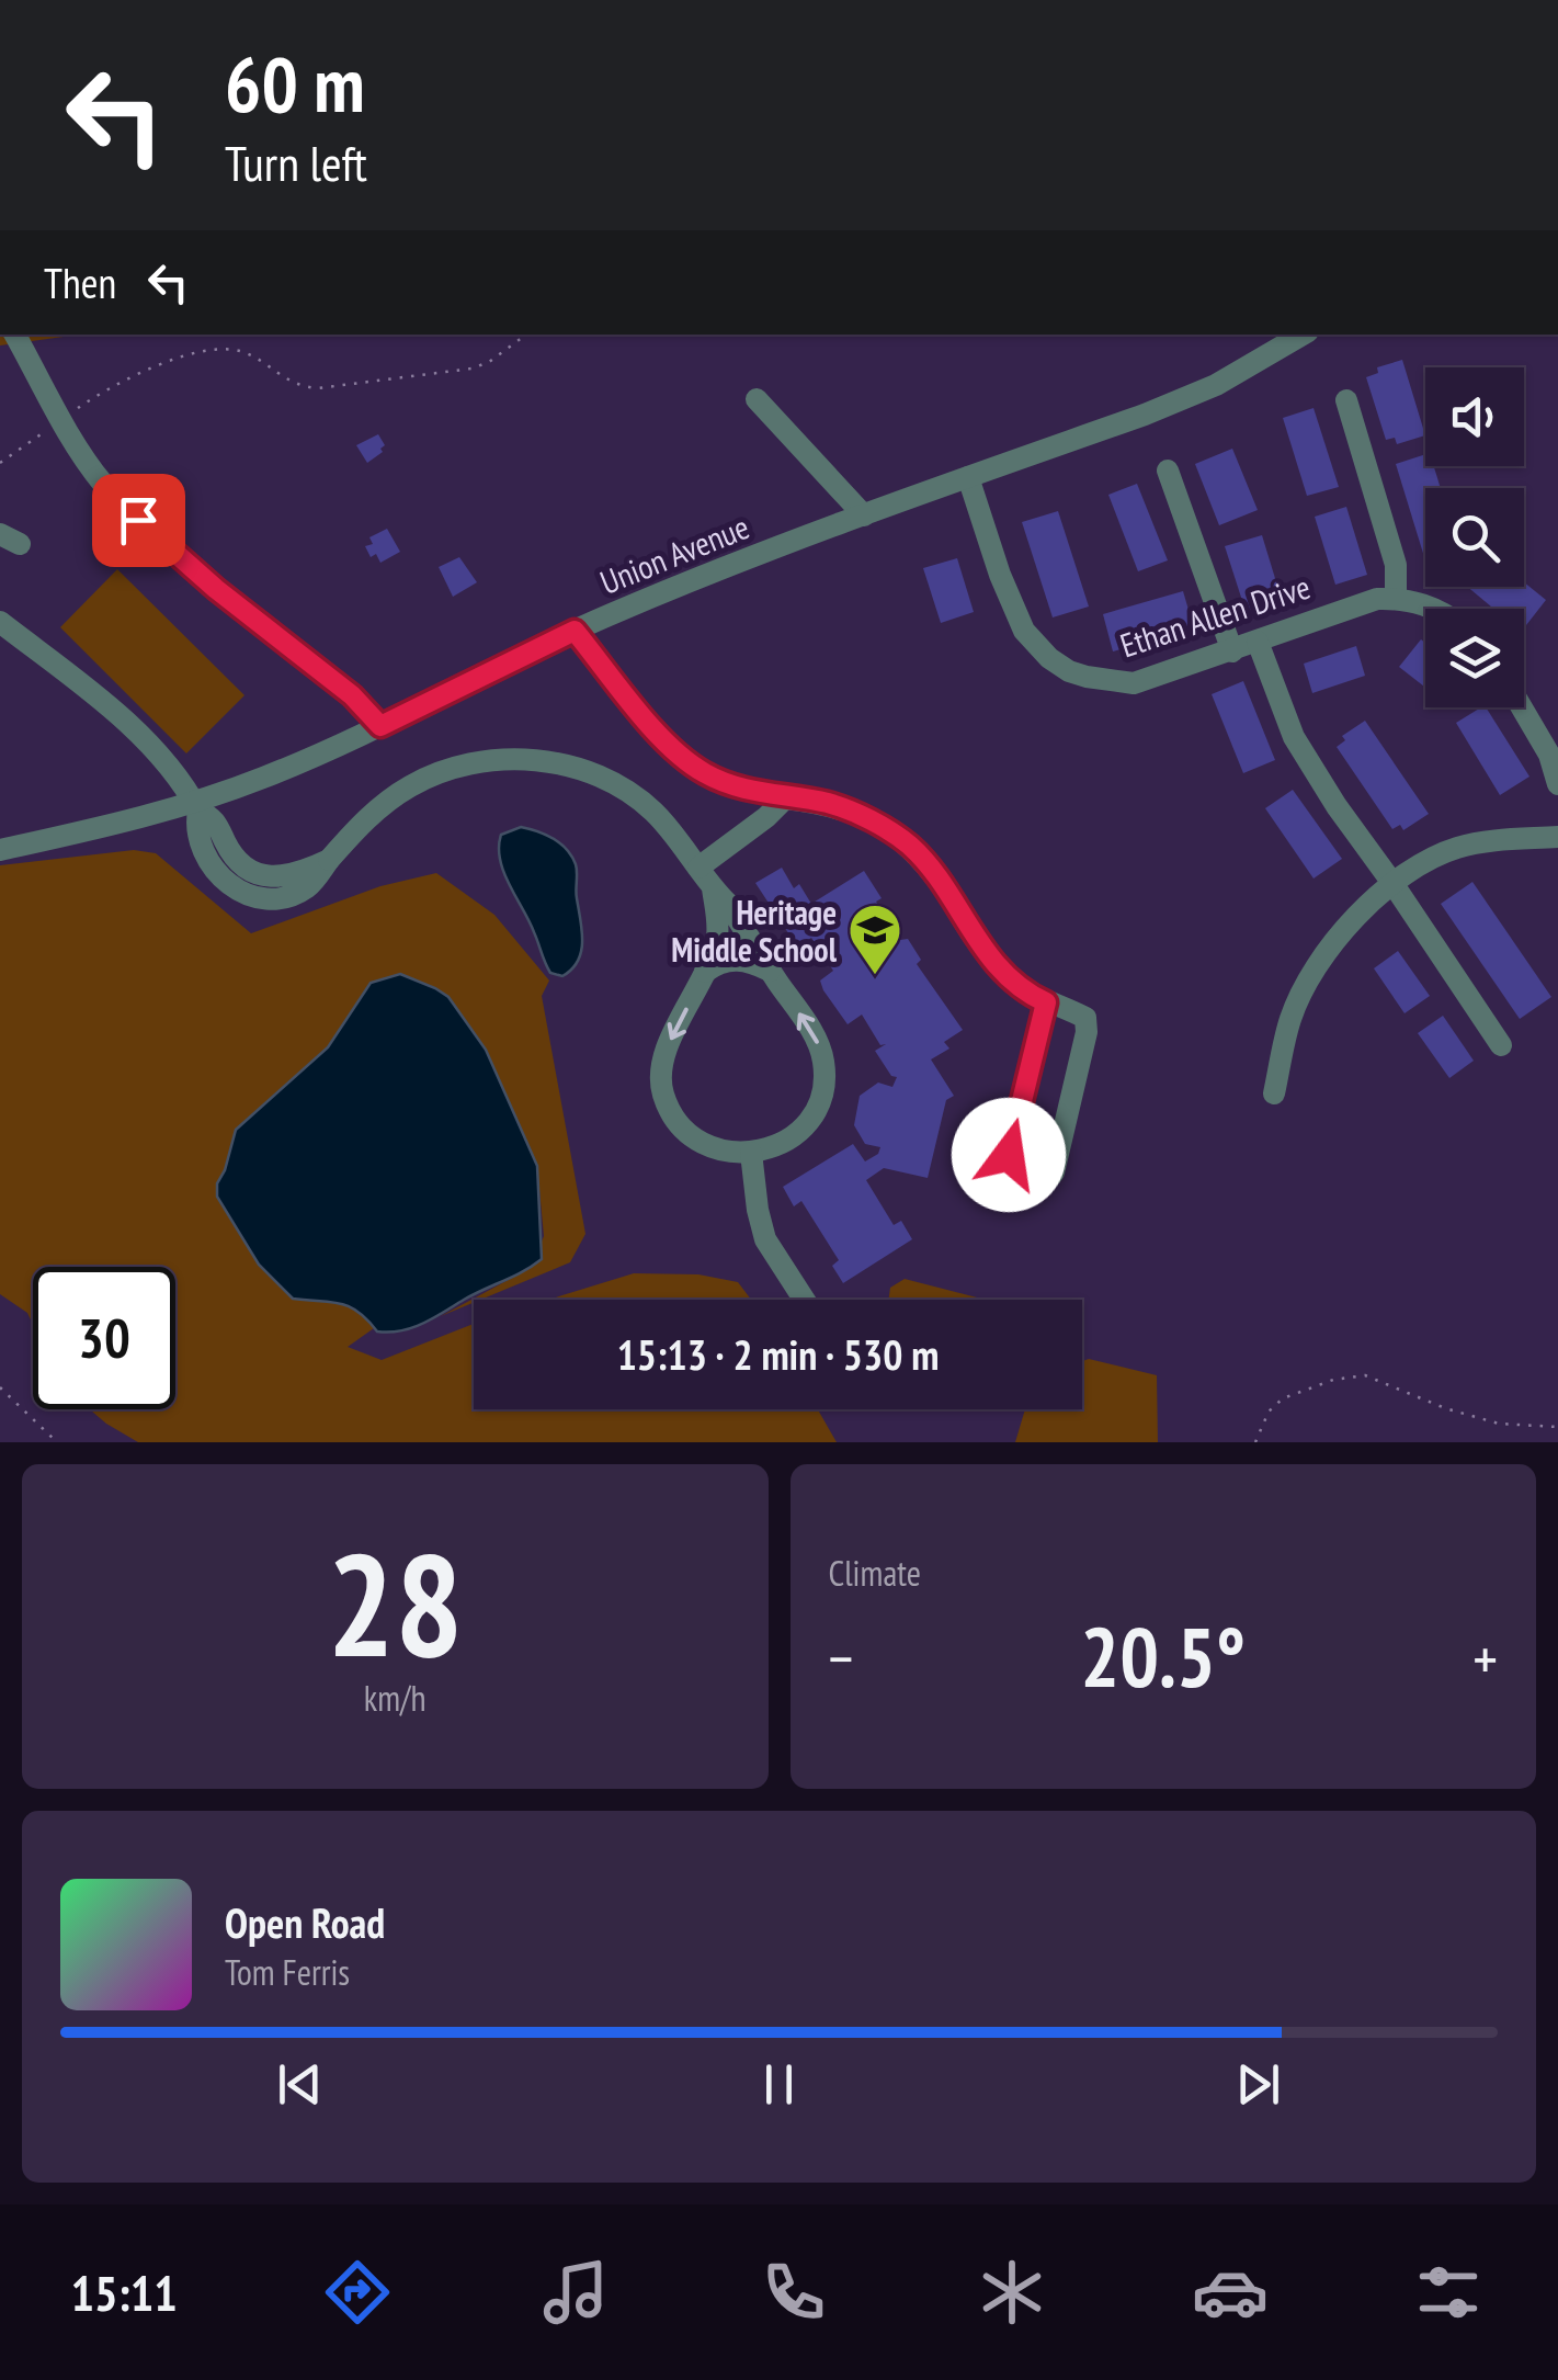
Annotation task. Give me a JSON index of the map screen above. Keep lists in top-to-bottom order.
{
  "streets": {
    "street": ["Union Avenue", "Ethan Allen Drive"]
  },
  "crossings": [
    ["Union Avenue", "Ethan Allen Drive"]
  ],
  "places": {
    "school or university": ["Heritage Middle School"]
  },
  "page": {
    "turn": ["60 m", "Turn left"],
    "then": "Then",
    "limit": "30",
    "trip": "15:13 · 2 min · 530 m",
    "tile": [
      ["28", "km/h"],
      "Climate"
    ],
    "heat": ["−", "20.5°", "+"],
    "song": ["Open Road", "Tom Ferris"],
    "tabs": "15:11"
  }
}
